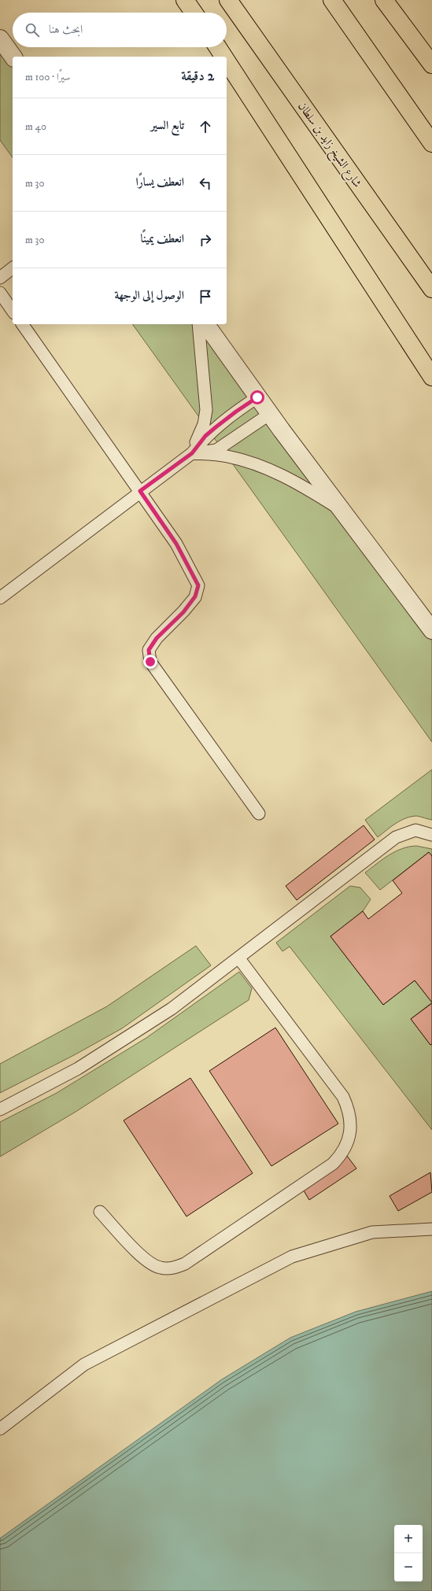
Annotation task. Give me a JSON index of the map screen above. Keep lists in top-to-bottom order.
{
  "streets": {
    "main road": ["شارع الشيخ زايد بن سلطان"]
  },
  "page": {
    "search": "ابحث هنا",
    "heading": ["2 دقيقة", "سيرًا · 100 m"],
    "list": [
      ["تابع السير", "40 m"],
      ["انعطف يسارًا", "30 m"],
      ["انعطف يمينًا", "30 m"],
      "الوصول إلى الوجهة"
    ],
    "map_buttons": ["+", "−"]
  }
}
